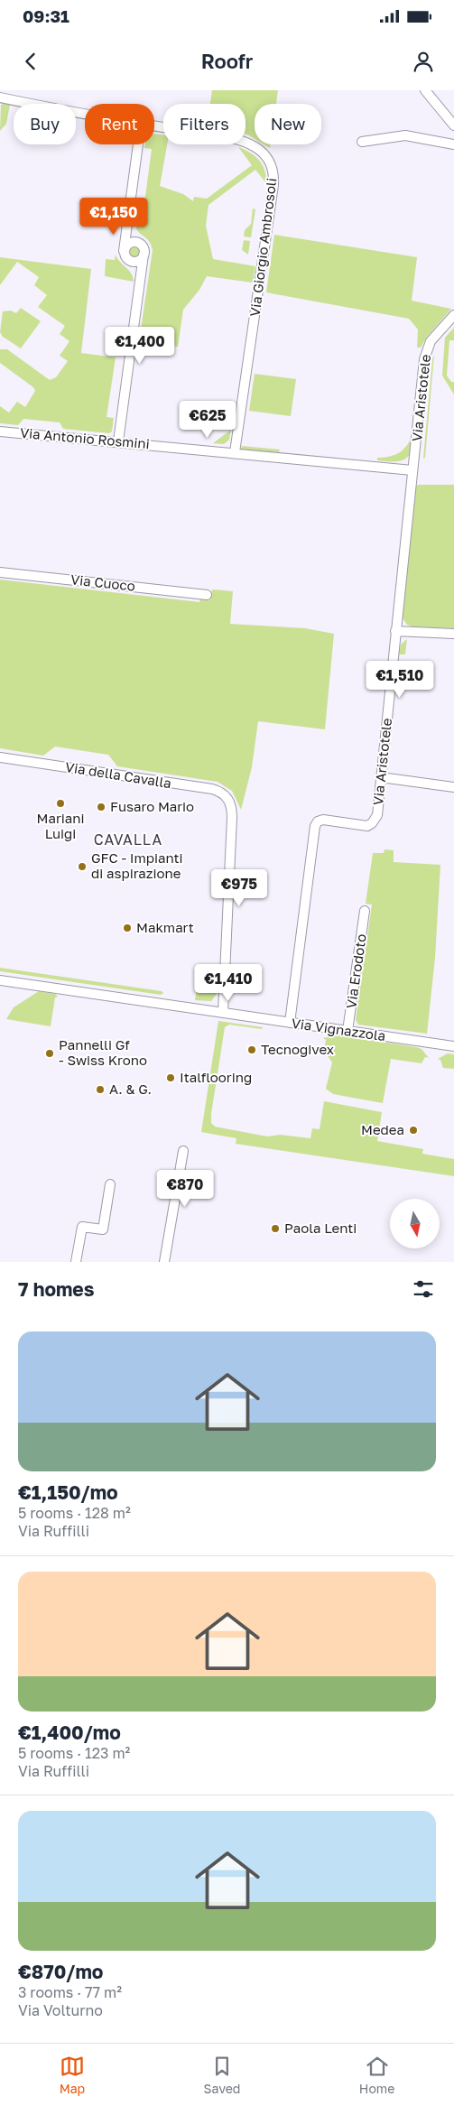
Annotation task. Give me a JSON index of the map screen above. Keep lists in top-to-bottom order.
{
  "streets": {
    "street": [
      "Via Giorgio Ambrosoli",
      "Via Aristotele",
      "Via Antonio Rosmini",
      "Via Cuoco",
      "Via della Cavalla",
      "Via Erodoto",
      "Via Vignazzola"
    ]
  },
  "crossings": [
    ["Via Giorgio Ambrosoli", "Via Antonio Rosmini"],
    ["Via Aristotele", "Via Antonio Rosmini"],
    ["Via Aristotele", "Via Vignazzola"],
    ["Via della Cavalla", "Via Vignazzola"],
    ["Via Erodoto", "Via Vignazzola"]
  ],
  "districts": ["CAVALLA"],
  "places": [
    "Mariani Luigi",
    "Fusaro Mario",
    "GFC - Impianti di aspirazione",
    "Makmart",
    "Tecnogivex",
    "Pannelli Gf - Swiss Krono",
    "Italflooring",
    "A. & G.",
    "Medea",
    "Paola Lenti"
  ],
  "north": "bottom",
  "page": {
    "status": "09:31",
    "header": "Roofr",
    "chip": [
      "Buy",
      "Rent",
      "Filters",
      "New"
    ],
    "price": [
      "€1,150",
      "€1,400",
      "€625",
      "€1,510",
      "€975",
      "€1,410",
      "€870"
    ],
    "heading": "7 homes",
    "list": [
      {
        "name": "€1,150/mo",
        "note": "5 rooms · 128 m² · Via Ruffilli"
      },
      {
        "name": "€1,400/mo",
        "note": "5 rooms · 123 m² · Via Ruffilli"
      },
      {
        "name": "€870/mo",
        "note": "3 rooms · 77 m² · Via Volturno"
      }
    ],
    "tabs": ["Map", "Saved", "Home"]
  }
}
